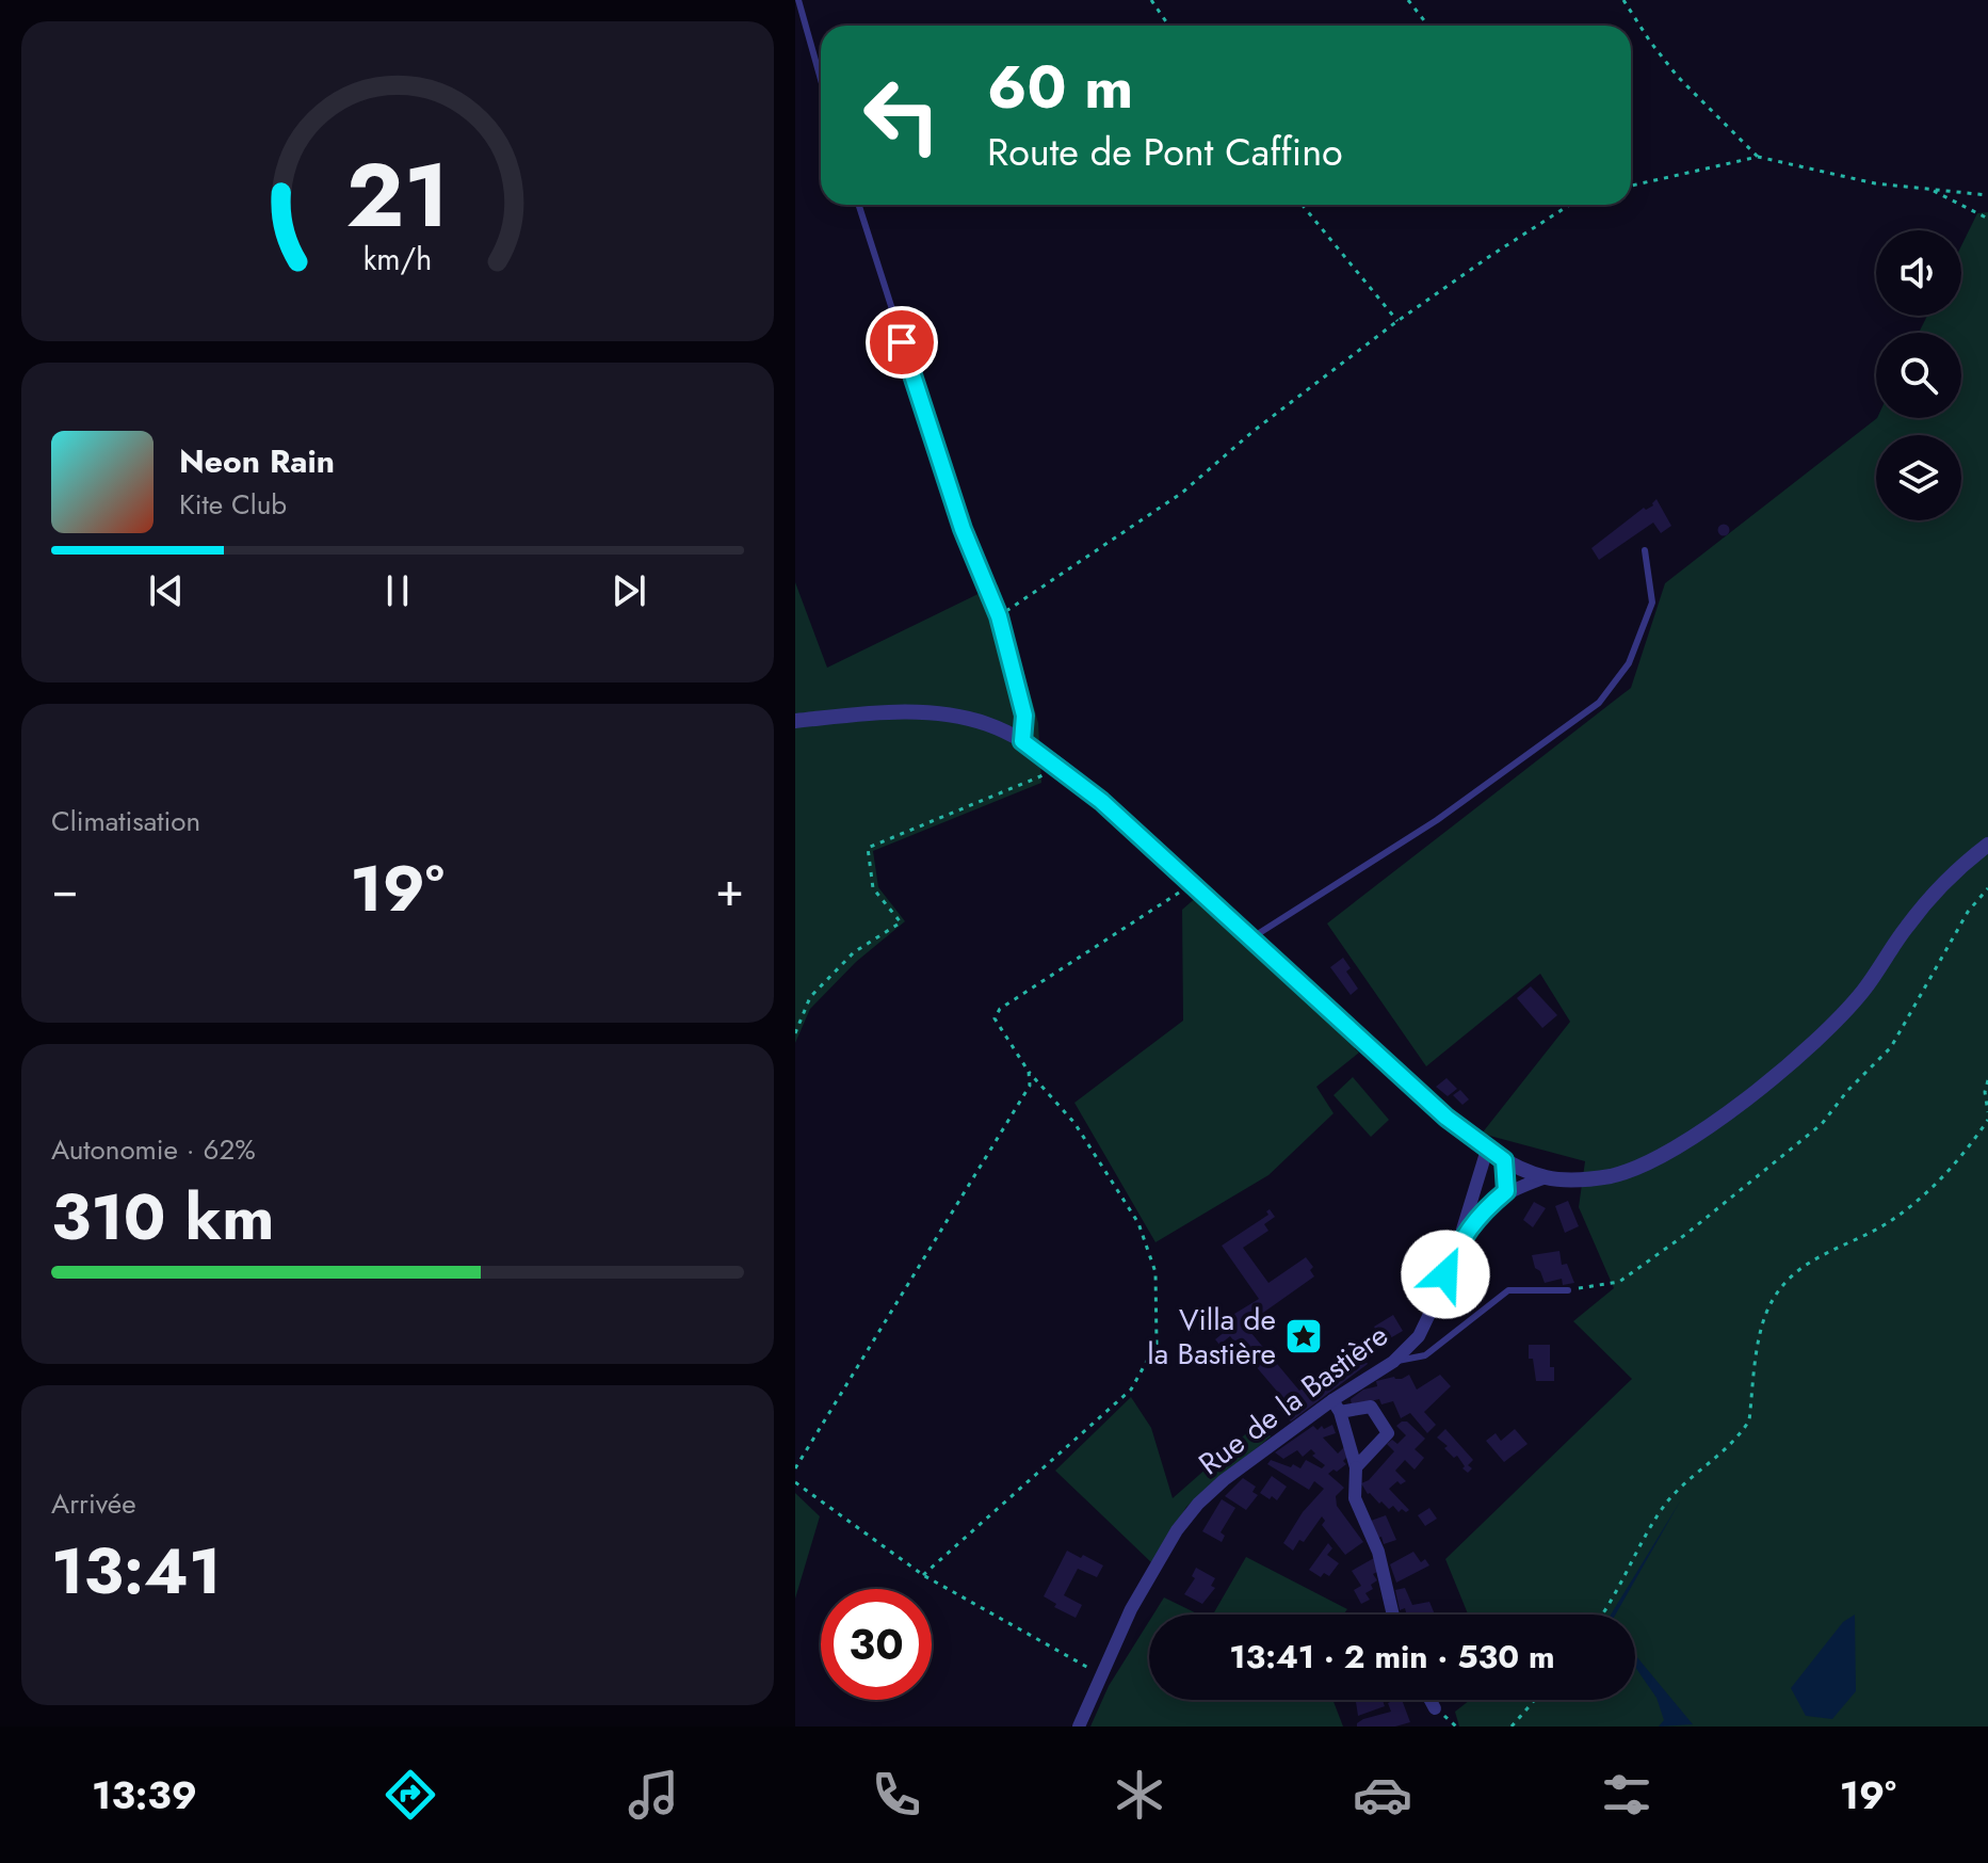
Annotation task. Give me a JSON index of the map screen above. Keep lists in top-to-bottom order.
{
  "streets": {
    "street": ["Rue de la Bastière"]
  },
  "places": {
    "place": ["Villa de la Bastière"]
  },
  "page": {
    "turn": ["60 m", "Route de Pont Caffino"],
    "song": ["Neon Rain", "Kite Club"],
    "tile": [
      "Climatisation",
      ["Autonomie · 62%", "310 km"],
      ["Arrivée", "13:41"]
    ],
    "heat": ["−", "19°", "+"],
    "limit": "30",
    "trip": "13:41 · 2 min · 530 m",
    "tabs": ["13:39", "19°"],
    "gauge": ["21", "km/h"]
  }
}
